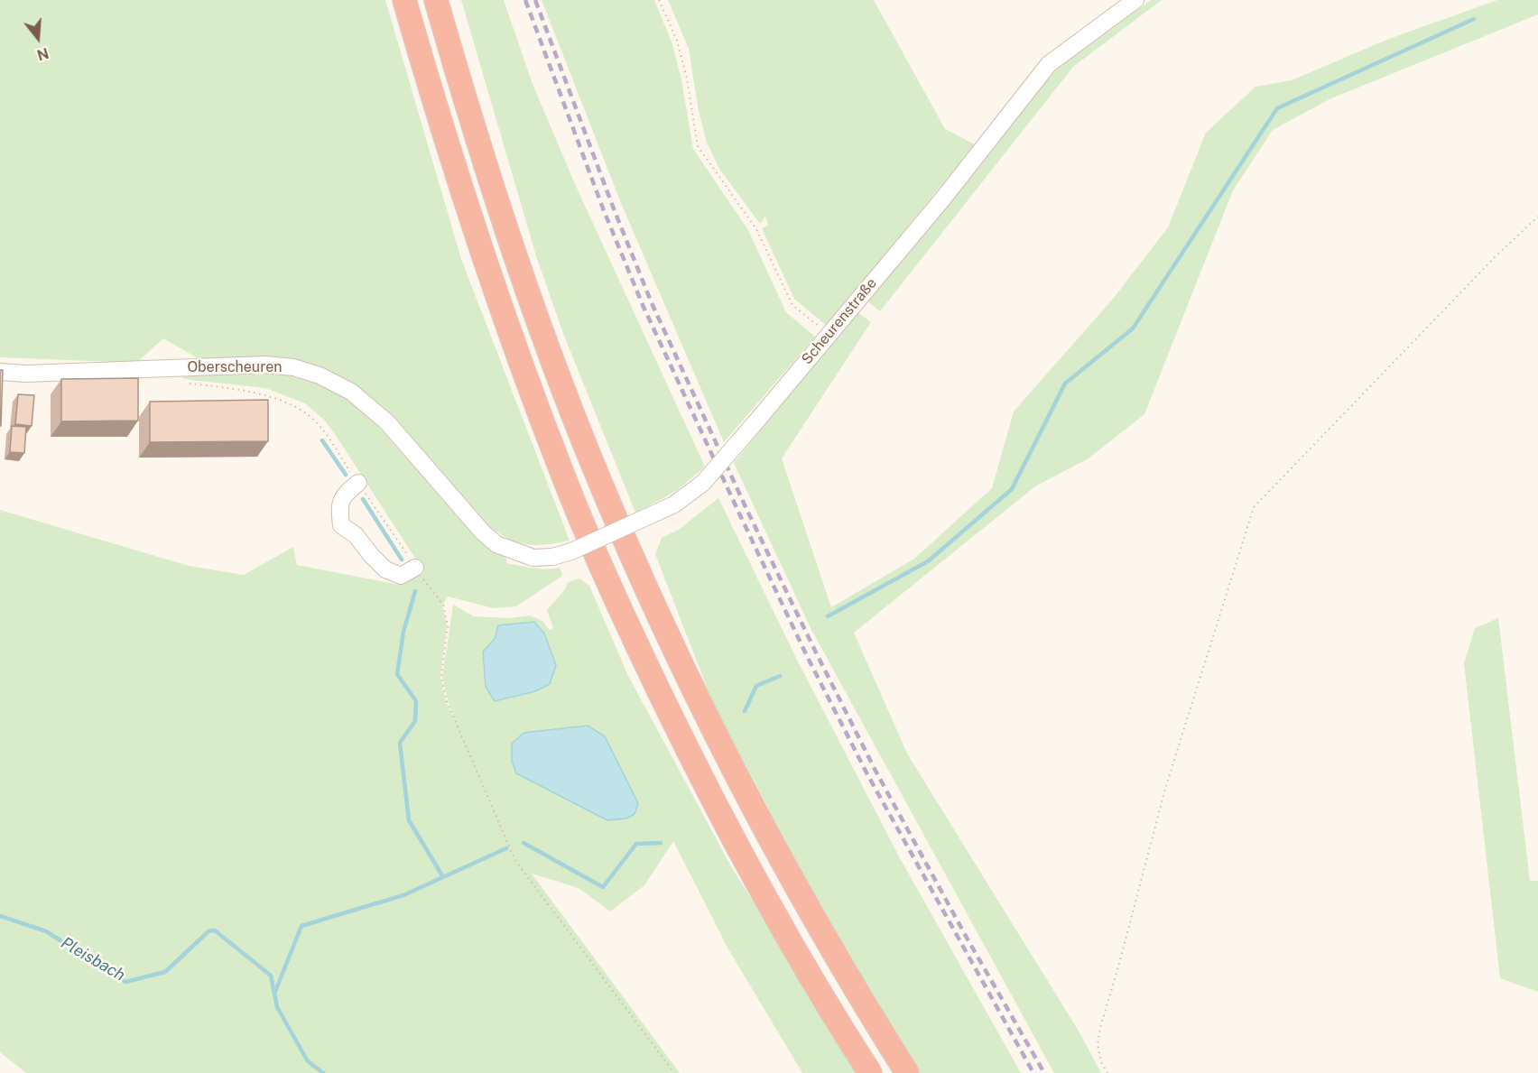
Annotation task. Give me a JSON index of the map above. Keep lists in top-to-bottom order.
{
  "streets": {
    "street": ["Scheurenstraße", "Oberscheuren"]
  },
  "crossings": [
    ["Scheurenstraße", "Oberscheuren"]
  ],
  "water": ["Pleisbach"],
  "north": "bottom"
}
